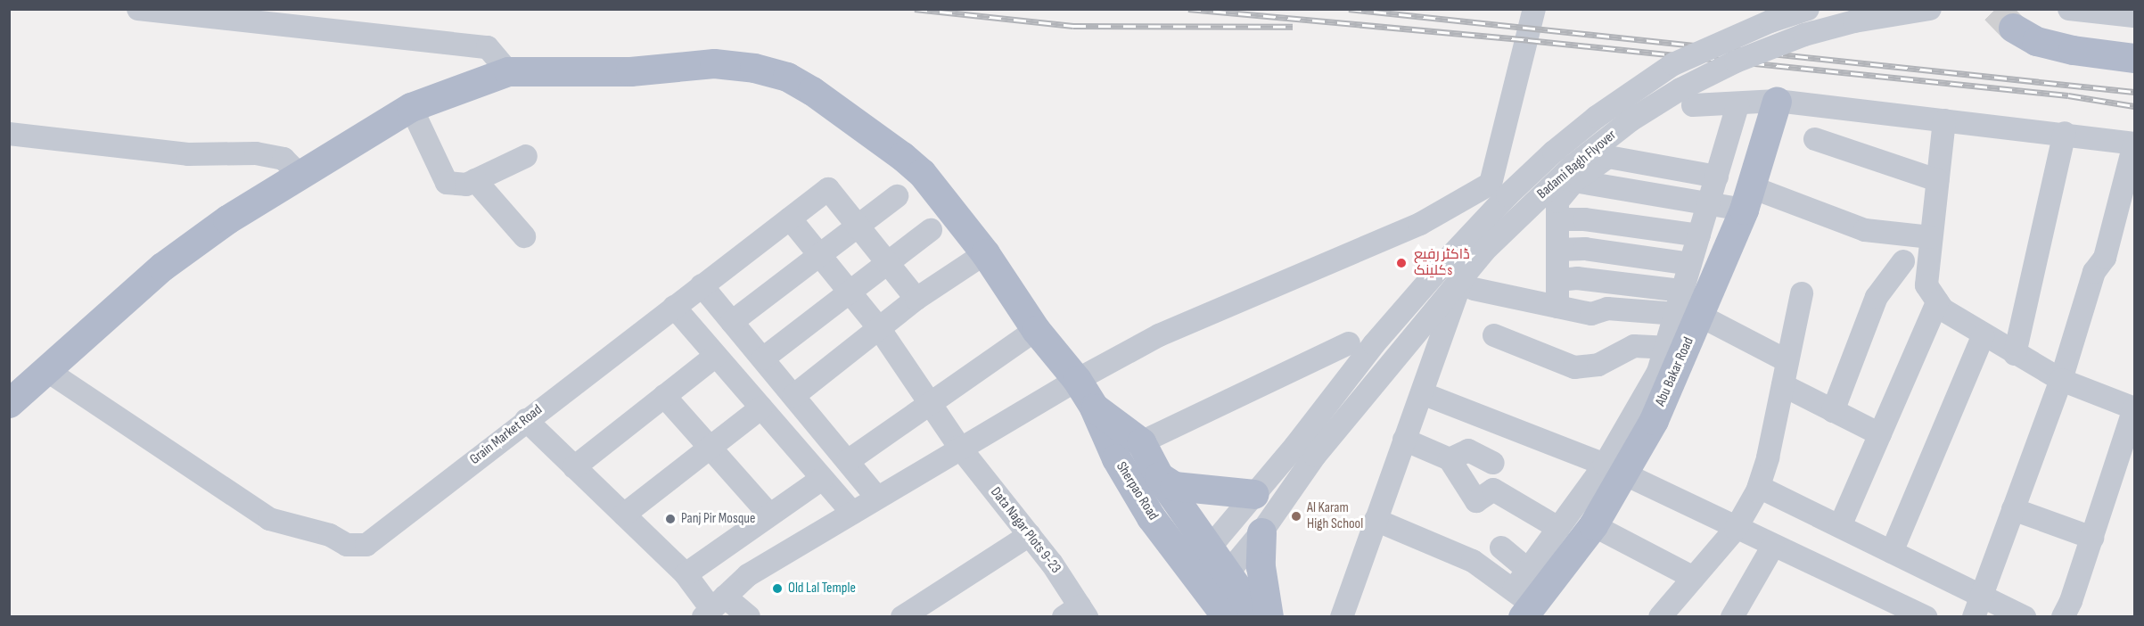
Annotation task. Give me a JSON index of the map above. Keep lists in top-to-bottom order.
{
  "streets": {
    "main road": ["Abu Bakar Road", "Sherpao Road"],
    "street": ["Badami Bagh Flyover", "Grain Market Road", "Data Nagar Plots 9-23"]
  },
  "crossings": [
    ["Grain Market Road", "Data Nagar Plots 9-23"]
  ],
  "places": [
    "ڈاکٹر رفیع کلینکs",
    "Al Karam High School",
    "Panj Pir Mosque",
    "Old Lal Temple"
  ]
}
